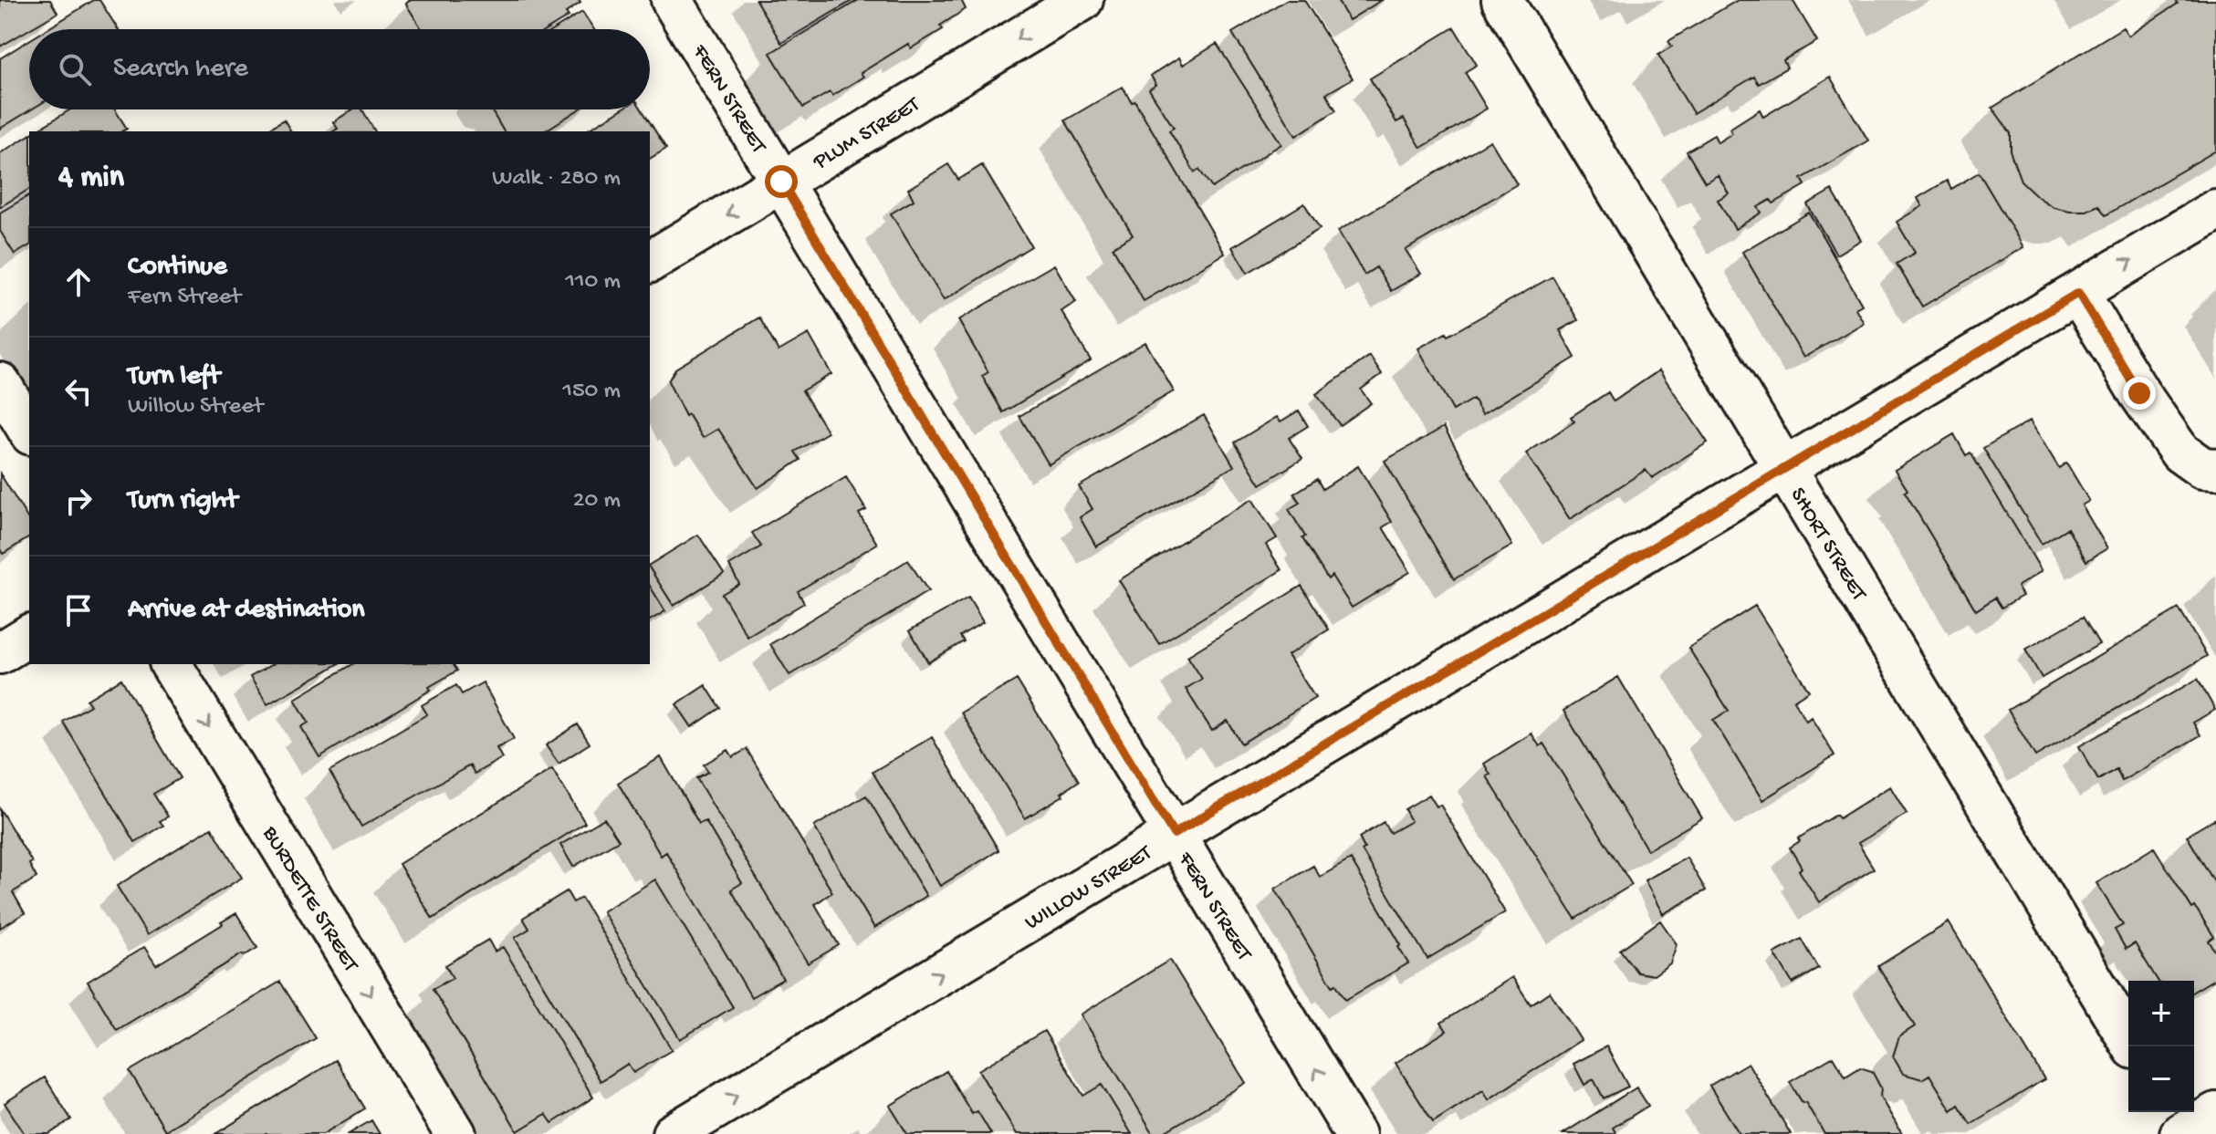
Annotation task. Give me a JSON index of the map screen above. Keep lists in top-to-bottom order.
{
  "streets": {
    "street": [
      "FERN STREET",
      "PLUM STREET",
      "SHORT STREET",
      "WILLOW STREET",
      "BURDETTE STREET"
    ]
  },
  "crossings": [
    ["FERN STREET", "PLUM STREET"],
    ["FERN STREET", "WILLOW STREET"],
    ["SHORT STREET", "WILLOW STREET"]
  ],
  "one_way": ["PLUM STREET", "WILLOW STREET", "BURDETTE STREET"],
  "page": {
    "search": "Search here",
    "heading": ["4 min", "Walk · 280 m"],
    "list": [
      ["Continue", "Fern Street", "110 m"],
      ["Turn left", "Willow Street", "150 m"],
      ["Turn right", "20 m"],
      "Arrive at destination"
    ],
    "map_buttons": ["+", "−"]
  }
}
